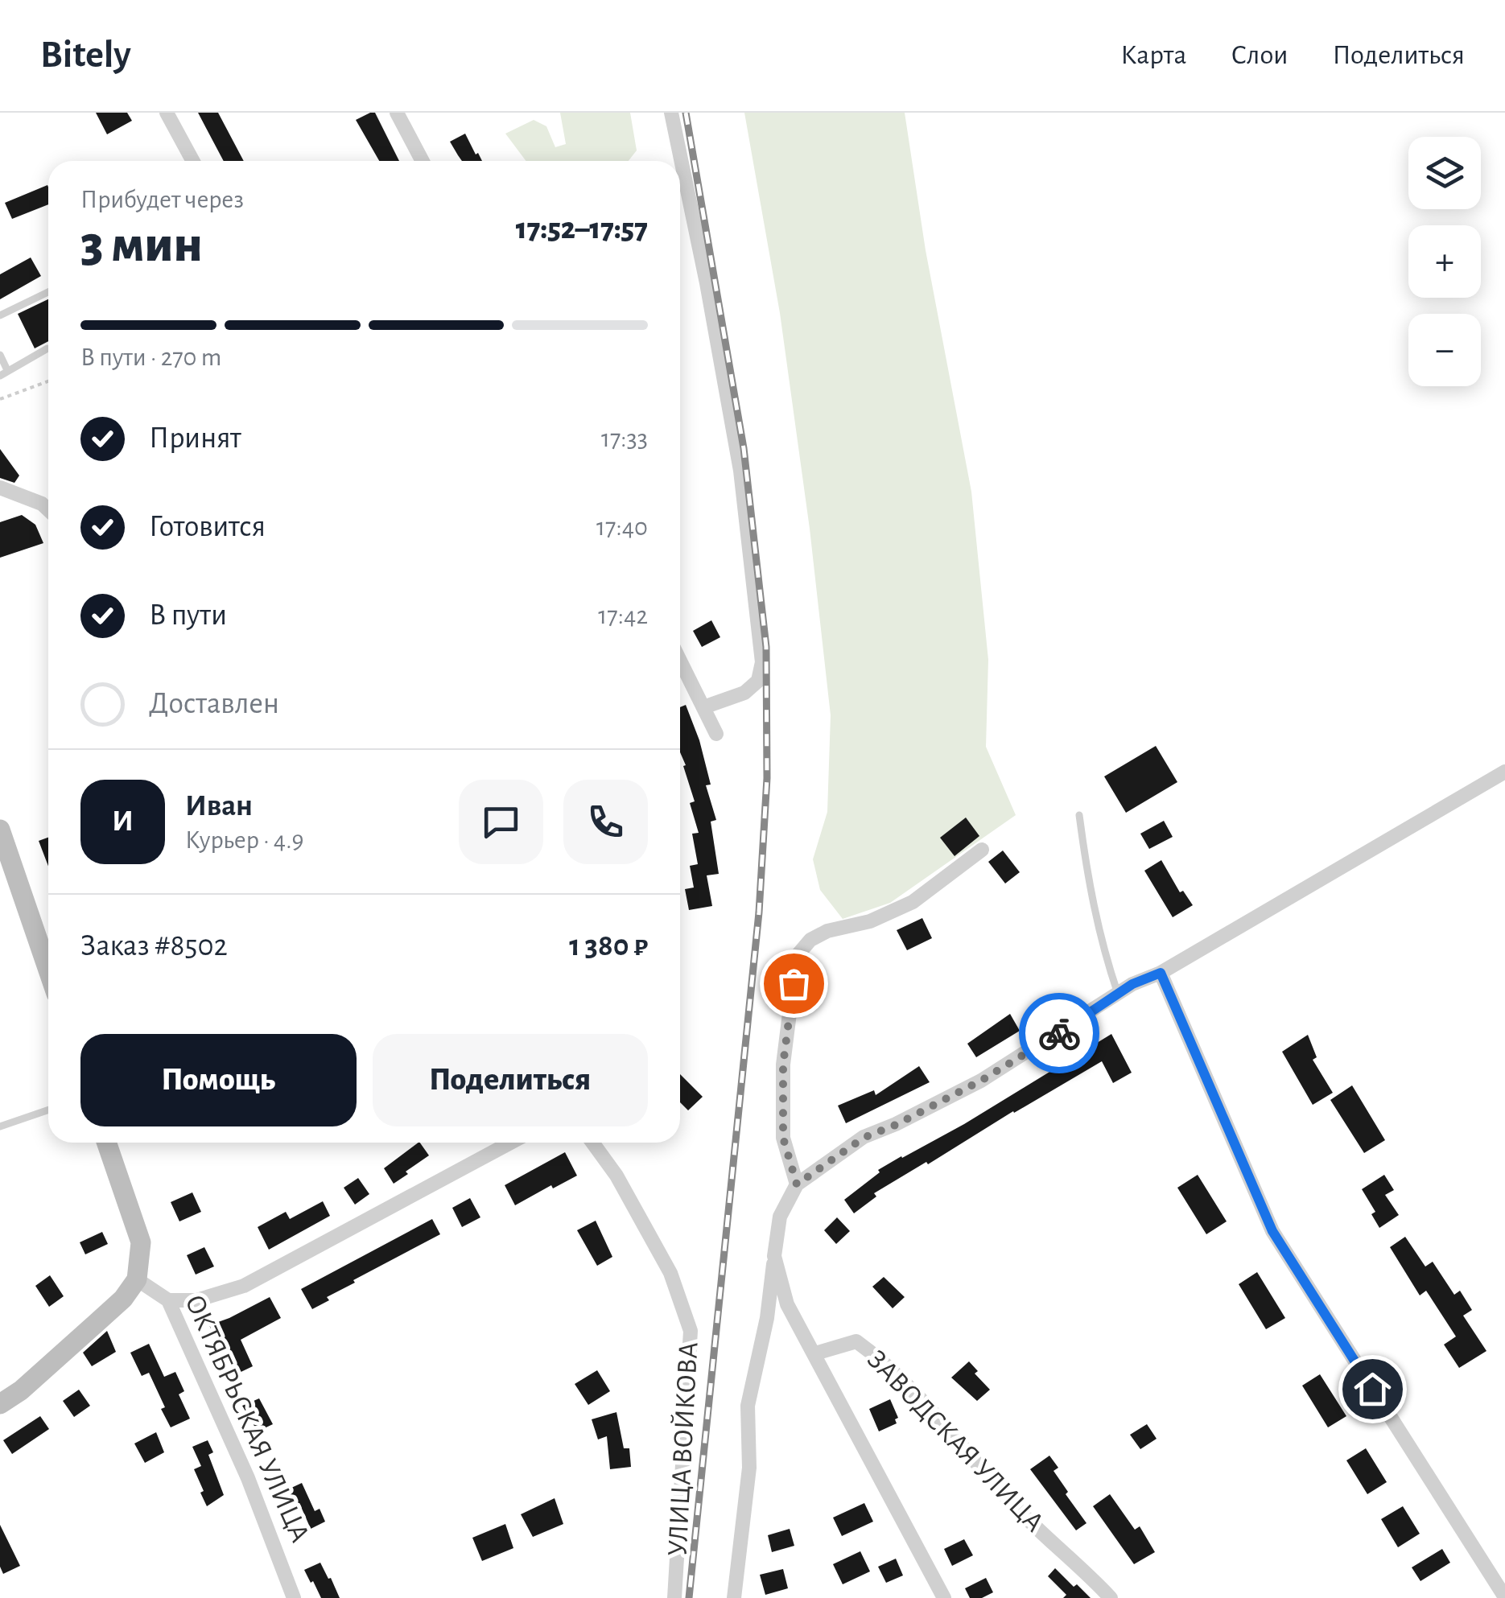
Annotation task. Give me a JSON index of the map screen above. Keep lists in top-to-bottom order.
{
  "streets": {
    "street": ["ОКТЯБРЬСКАЯ УЛИЦА", "ЗАВОДСКАЯ УЛИЦА", "УЛИЦА ВОЙКОВА"]
  },
  "page": {
    "header": "Bitely",
    "nav": ["Карта", "Слои", "Поделиться"],
    "map_buttons": ["+", "−"],
    "heading": ["3 мин", "Прибудет через", "17:52–17:57"],
    "panel": [
      "Иван",
      "Курьер · 4.9",
      "Заказ #8502",
      "1 380 ₽"
    ],
    "bar": "В пути · 270 m",
    "list": [
      ["Принят", "17:33"],
      ["Готовится", "17:40"],
      ["В пути", "17:42"],
      "Доставлен"
    ],
    "round": "И",
    "buttons": ["Помощь", "Поделиться"]
  }
}
